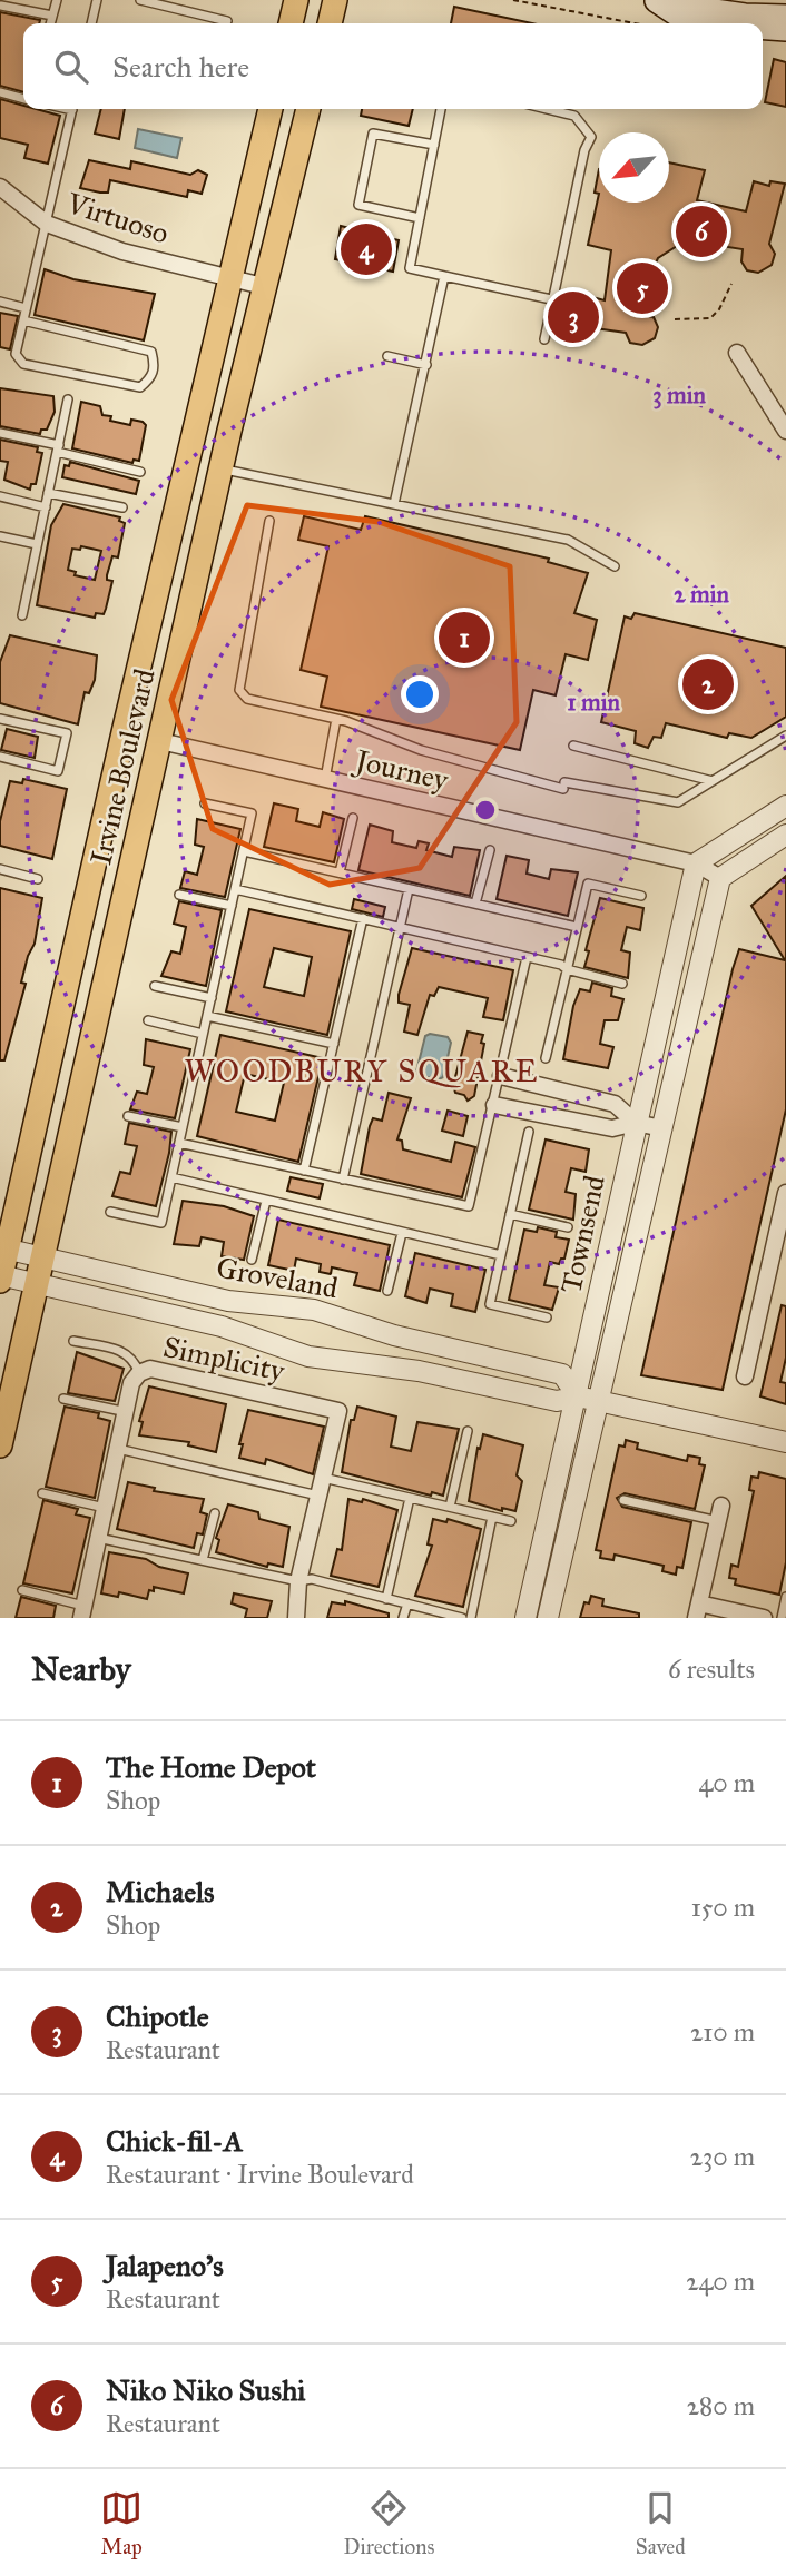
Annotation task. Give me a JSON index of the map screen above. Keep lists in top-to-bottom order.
{
  "streets": {
    "main road": ["Irvine Boulevard"],
    "street": [
      "Virtuoso",
      "Journey",
      "Townsend",
      "Groveland",
      "Simplicity"
    ]
  },
  "crossings": [
    ["Virtuoso", "Irvine Boulevard"],
    ["Irvine Boulevard", "Journey"],
    ["Irvine Boulevard", "Groveland"],
    ["Journey", "Townsend"],
    ["Townsend", "Groveland"]
  ],
  "districts": ["WOODBURY SQUARE"],
  "north": "bottom left",
  "page": {
    "search": "Search here",
    "pins": [
      "6",
      "4",
      "5",
      "3",
      "1",
      "2"
    ],
    "heading": ["Nearby", "6 results"],
    "list": [
      {
        "mark": "1",
        "name": "The Home Depot",
        "note": "Shop",
        "value": "40 m"
      },
      {
        "mark": "2",
        "name": "Michaels",
        "note": "Shop",
        "value": "150 m"
      },
      {
        "mark": "3",
        "name": "Chipotle",
        "note": "Restaurant",
        "value": "210 m"
      },
      {
        "mark": "4",
        "name": "Chick-fil-A",
        "note": "Restaurant · Irvine Boulevard",
        "value": "230 m"
      },
      {
        "mark": "5",
        "name": "Jalapeno's",
        "note": "Restaurant",
        "value": "240 m"
      },
      {
        "mark": "6",
        "name": "Niko Niko Sushi",
        "note": "Restaurant",
        "value": "280 m"
      }
    ],
    "nav": ["Map", "Directions", "Saved"]
  },
  "rings": ["3 min", "2 min", "1 min"]
}
